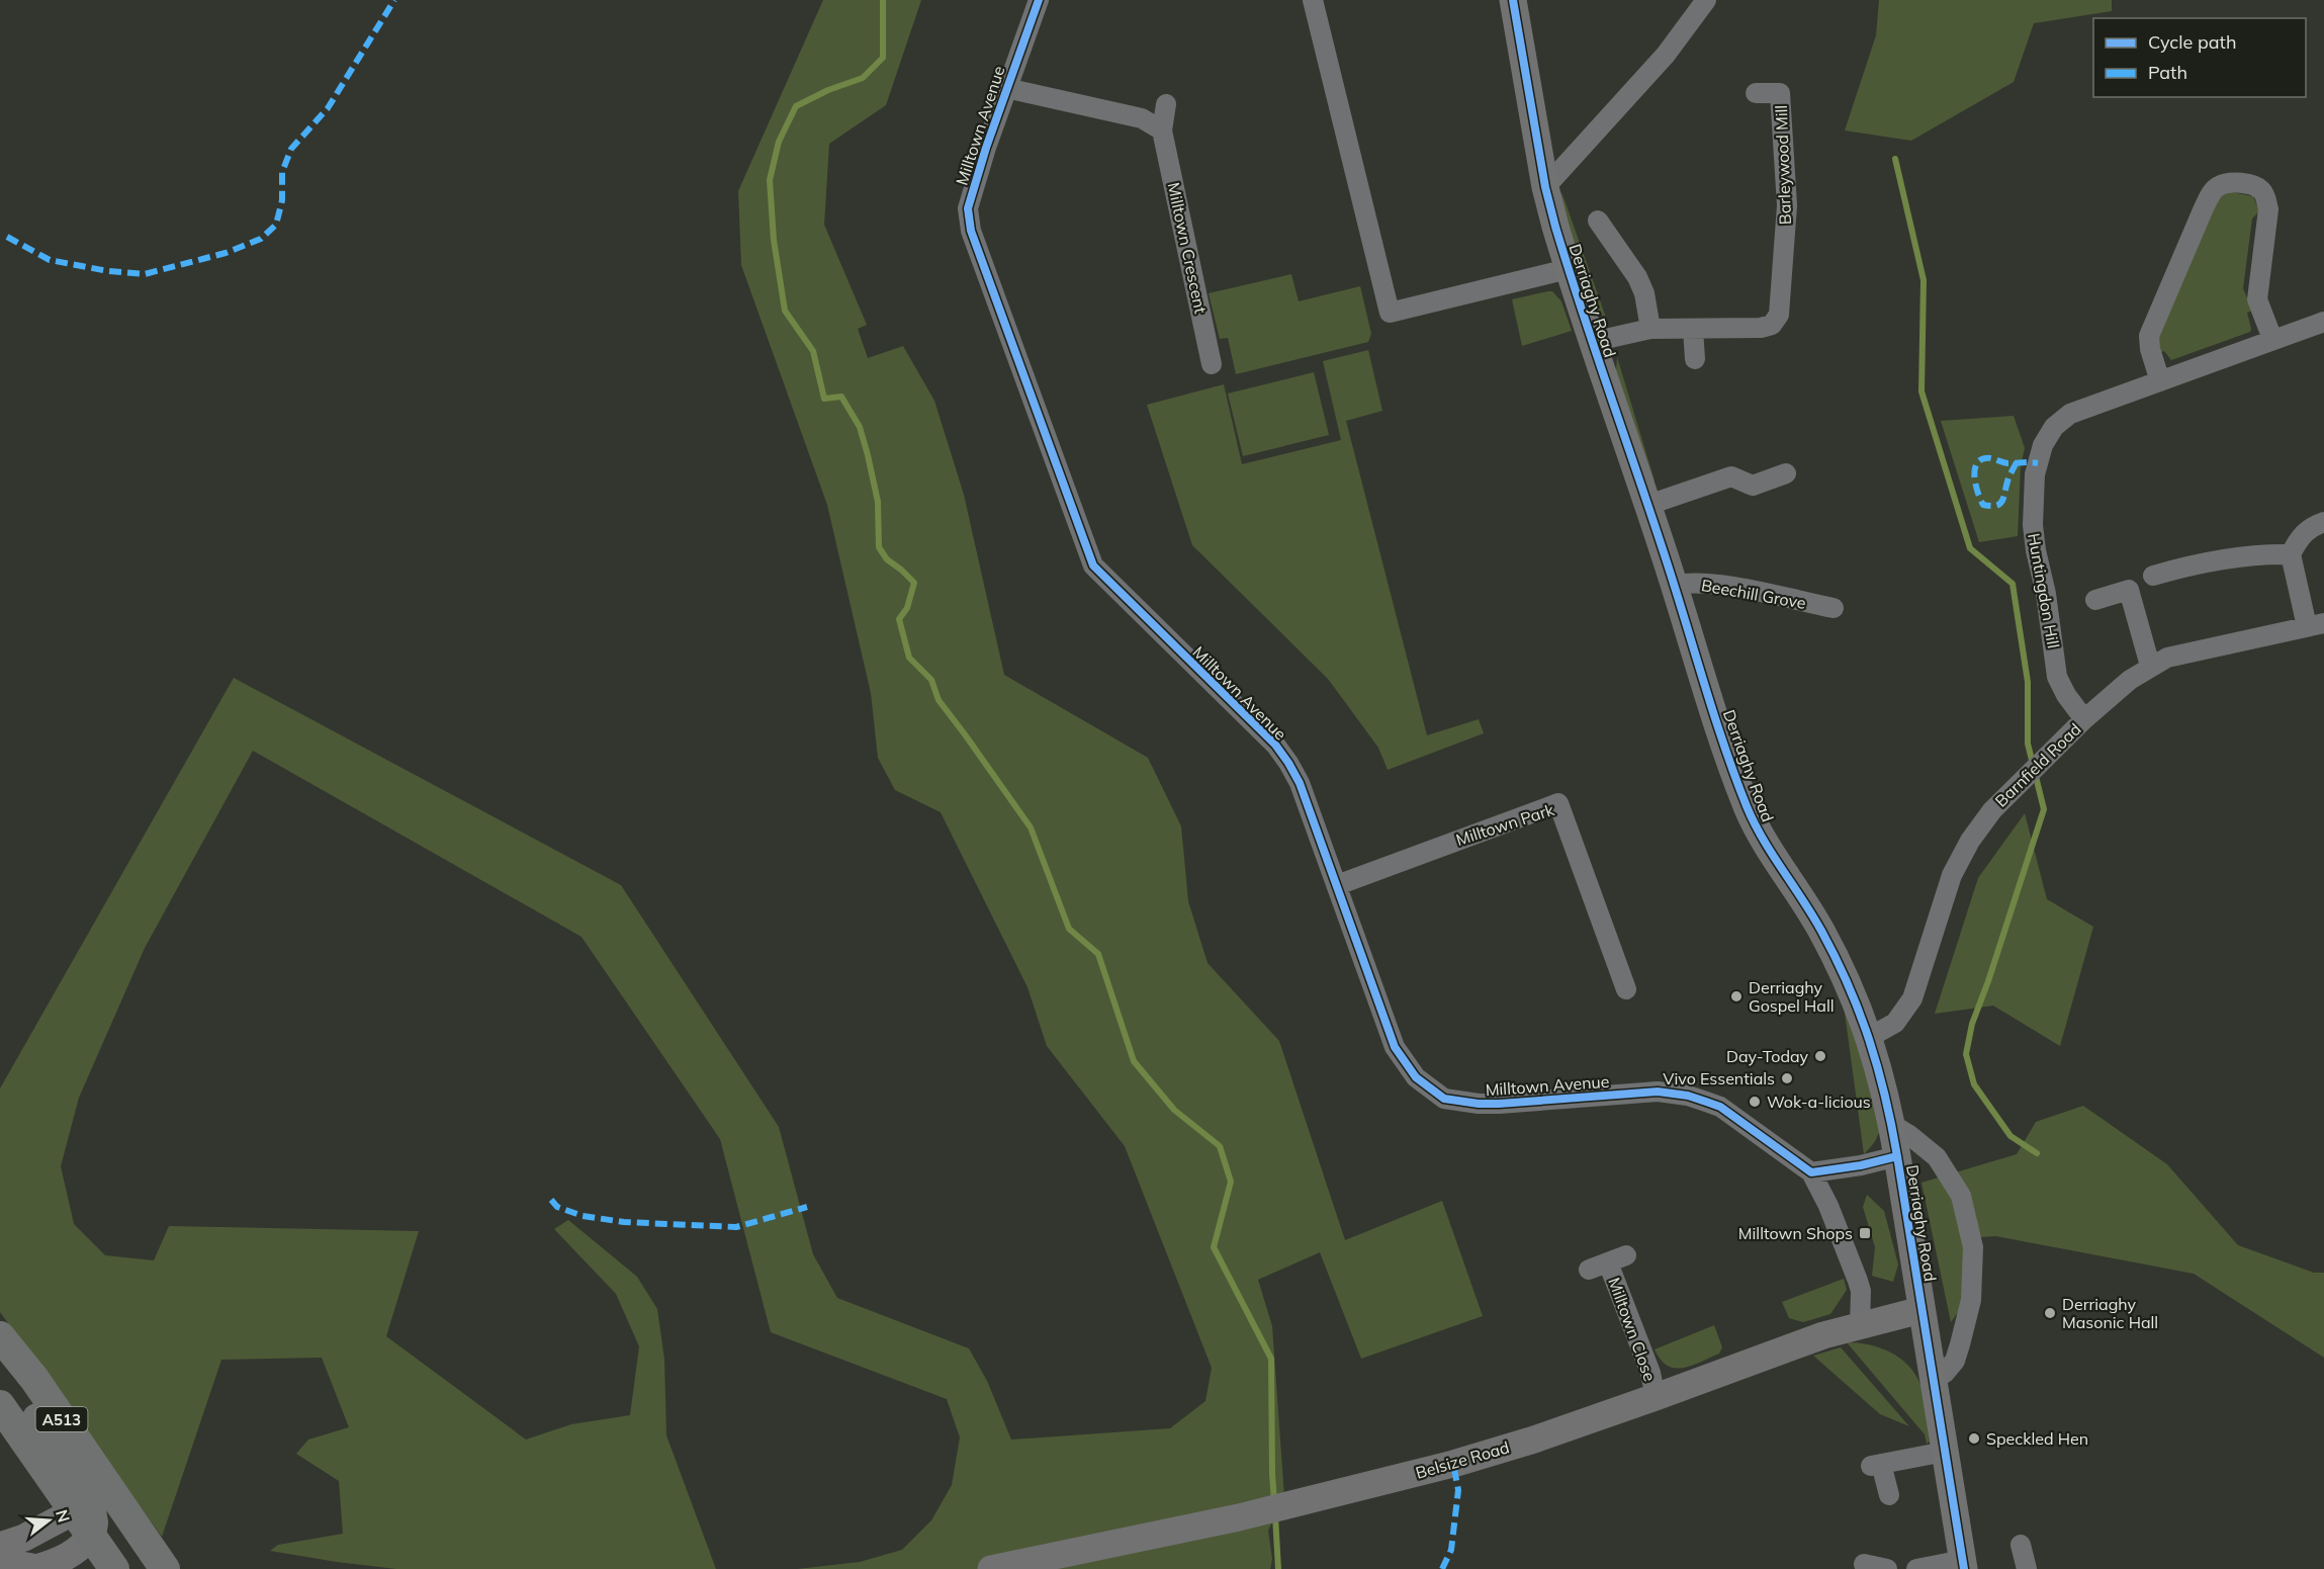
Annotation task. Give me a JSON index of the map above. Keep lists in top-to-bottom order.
{
  "streets": {
    "main road": ["A513"],
    "street": [
      "Milltown Avenue",
      "Barleywood Mill",
      "Milltown Crescent",
      "Derriaghy Road",
      "Huntingdon Hill",
      "Beechill Grove",
      "Barnfield Road",
      "Milltown Park",
      "Milltown Close",
      "Belsize Road"
    ]
  },
  "crossings": [
    ["Milltown Avenue", "Milltown Park"],
    ["Milltown Avenue", "Belsize Road"],
    ["Barleywood Mill", "Derriaghy Road"],
    ["Derriaghy Road", "Beechill Grove"],
    ["Derriaghy Road", "Barnfield Road"],
    ["Derriaghy Road", "Belsize Road"],
    ["Huntingdon Hill", "Barnfield Road"],
    ["Milltown Close", "Belsize Road"]
  ],
  "places": {
    "other": [
      "Derriaghy Gospel Hall",
      "Day-Today",
      "Vivo Essentials",
      "Wok-a-licious",
      "Derriaghy Masonic Hall",
      "Speckled Hen"
    ],
    "transit": ["Milltown Shops"]
  },
  "legend": ["Cycle path", "Path"],
  "north": "right"
}
